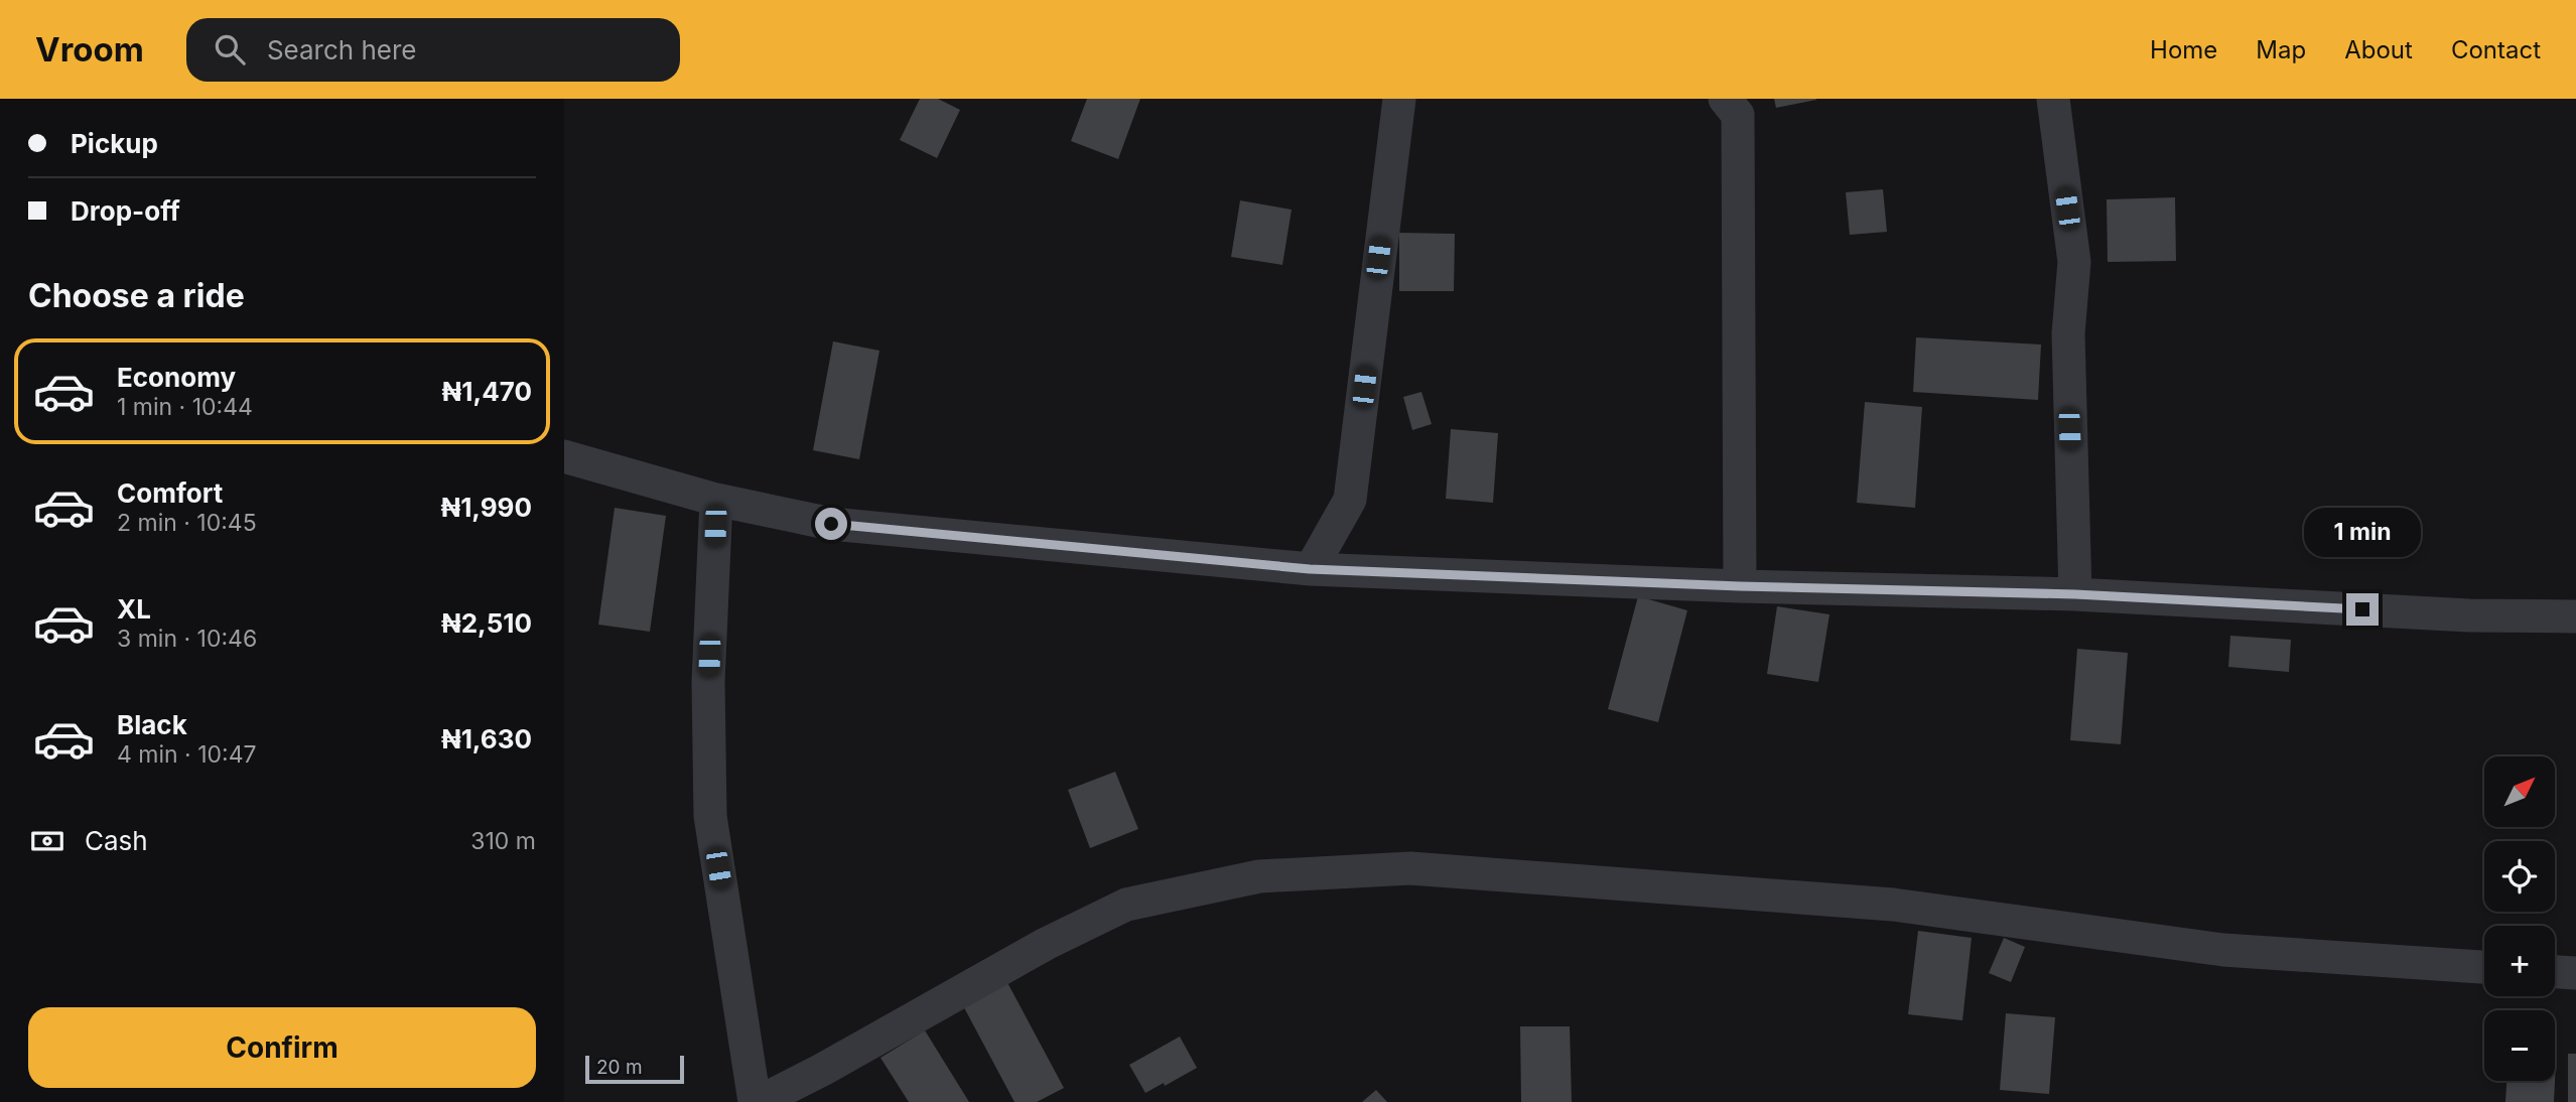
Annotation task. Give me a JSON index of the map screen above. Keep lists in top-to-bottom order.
{
  "scale_bar": "20 m",
  "north": "top right",
  "page": {
    "header": "Vroom",
    "search": "Search here",
    "nav": [
      "Home",
      "Map",
      "About",
      "Contact"
    ],
    "banner": ["Pickup", "Drop-off"],
    "heading": "Choose a ride",
    "list": [
      {
        "name": "Economy",
        "note": "1 min · 10:44",
        "value": "₦1,470"
      },
      {
        "name": "Comfort",
        "note": "2 min · 10:45",
        "value": "₦1,990"
      },
      {
        "name": "XL",
        "note": "3 min · 10:46",
        "value": "₦2,510"
      },
      {
        "name": "Black",
        "note": "4 min · 10:47",
        "value": "₦1,630"
      }
    ],
    "bubble": "1 min",
    "map_buttons": ["+", "−"],
    "pay": ["Cash", "310 m"],
    "buttons": "Confirm",
    "scale": "20 m"
  }
}
